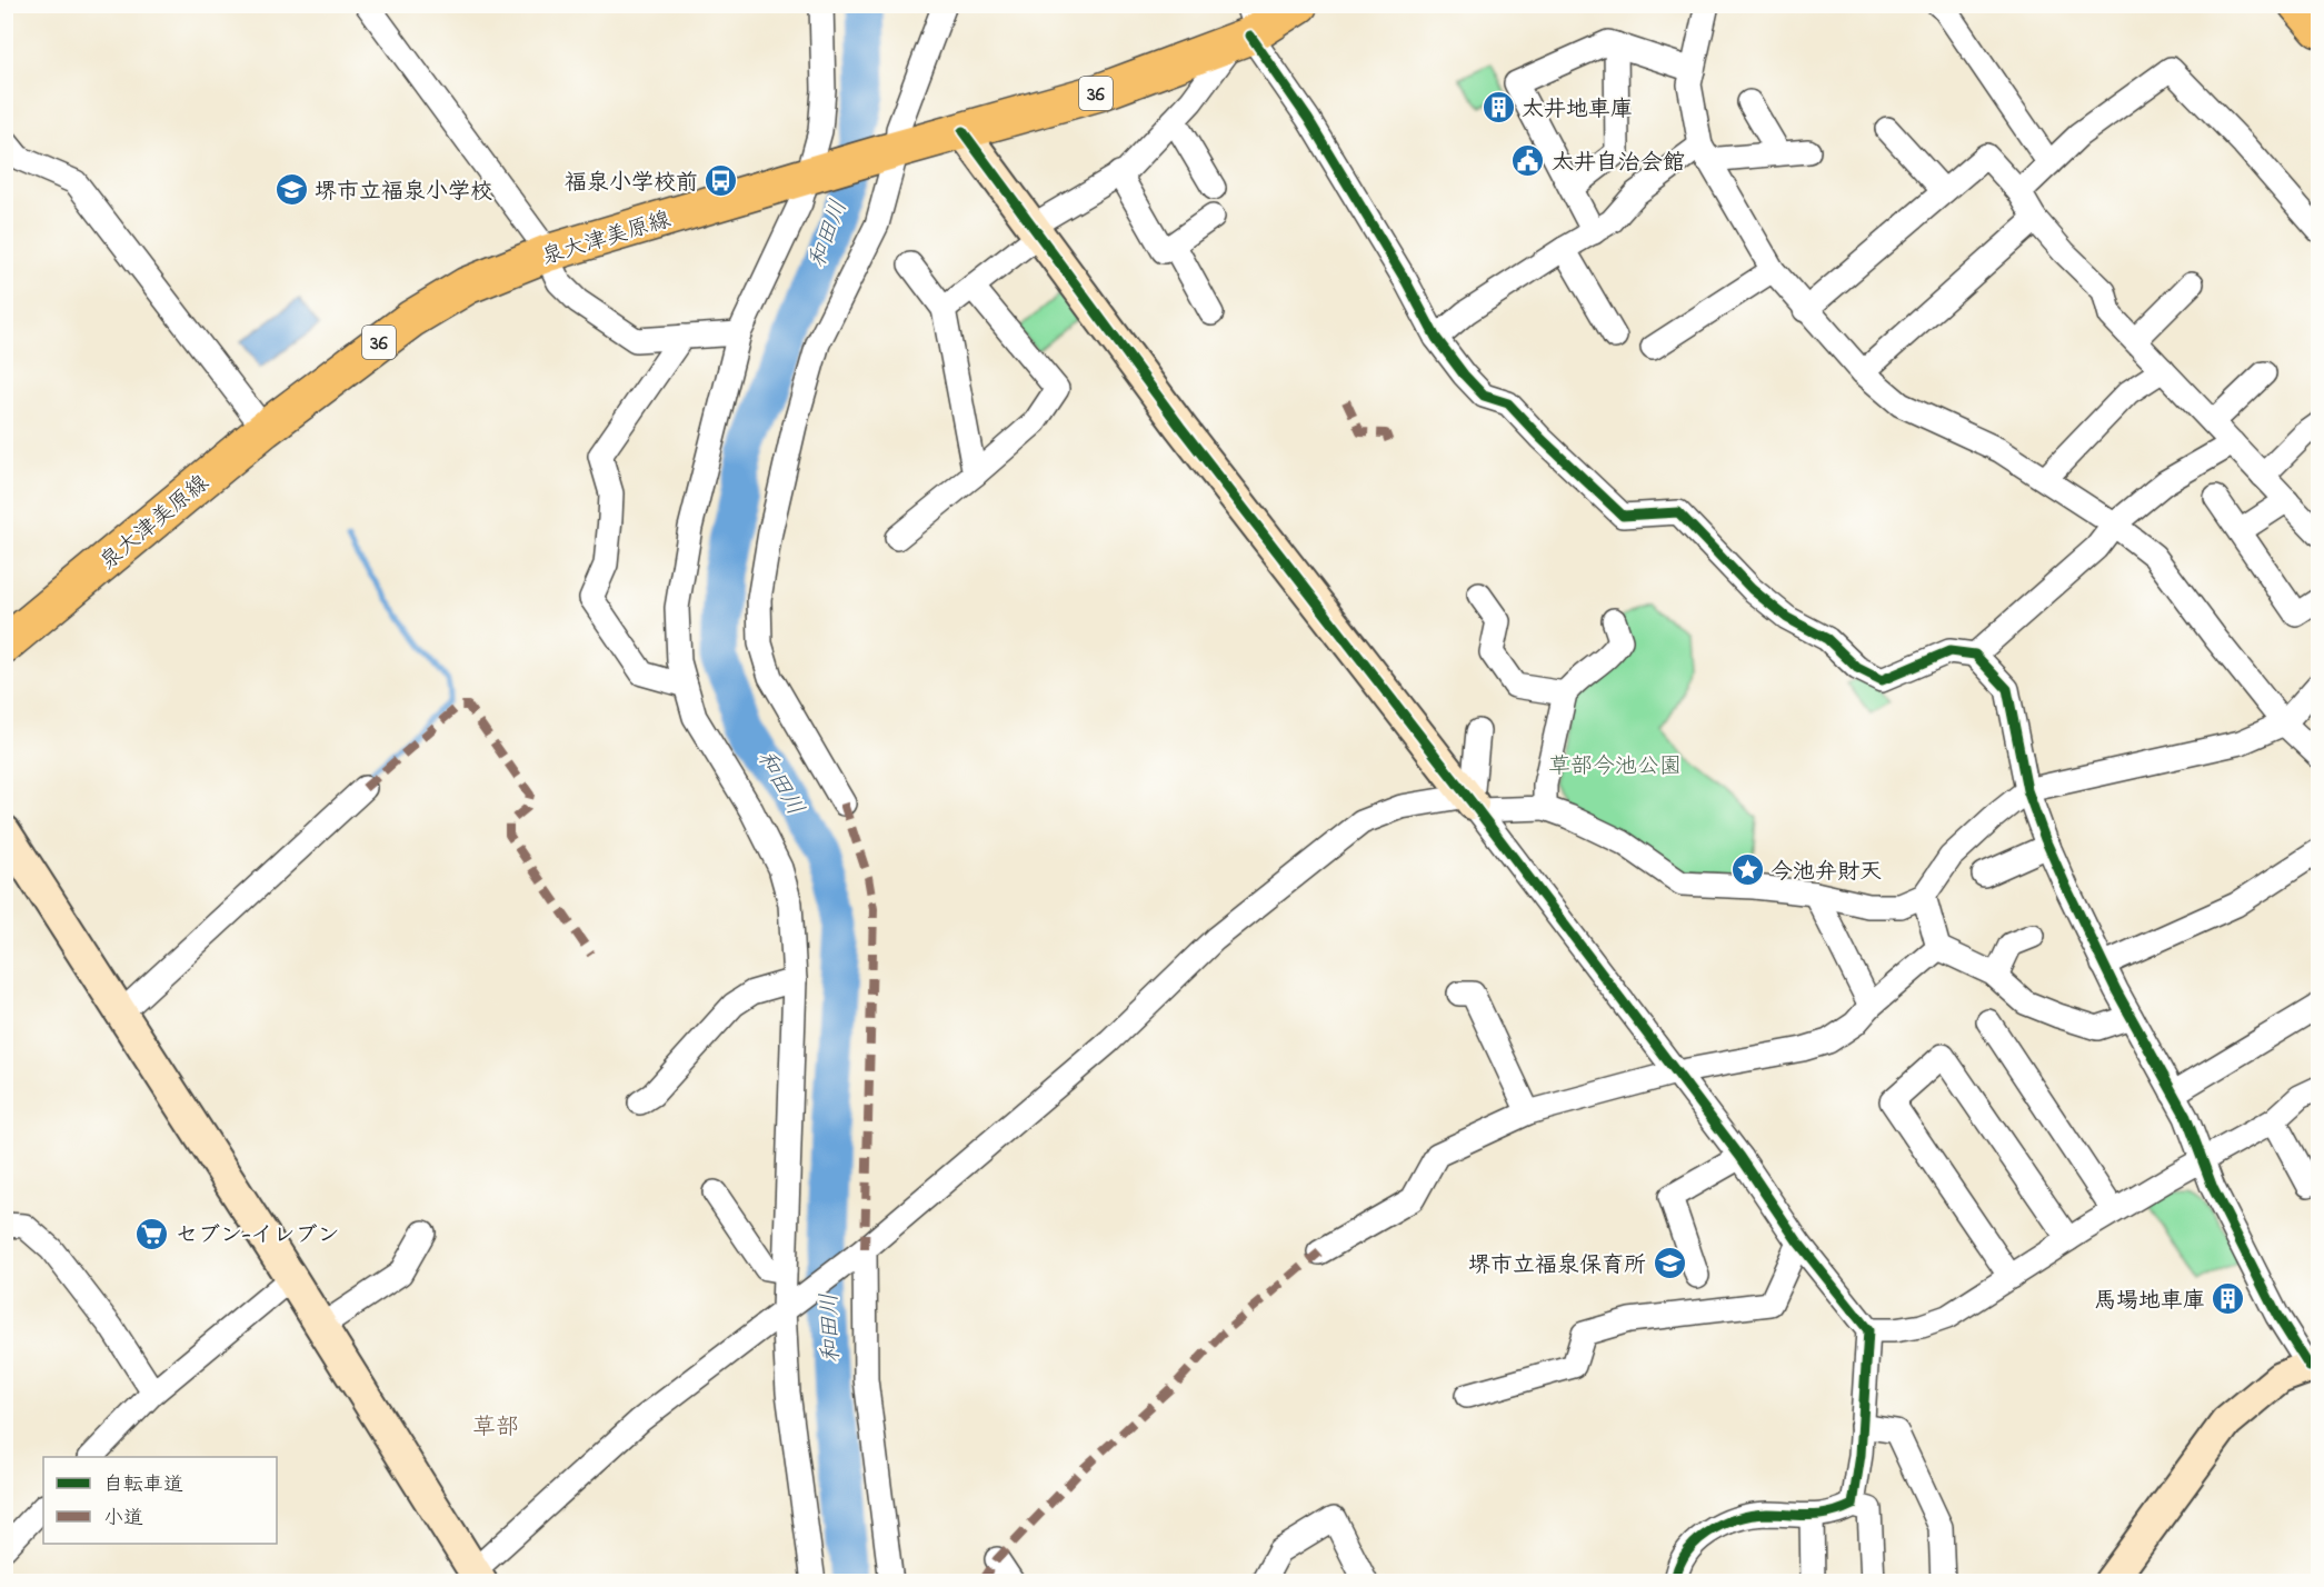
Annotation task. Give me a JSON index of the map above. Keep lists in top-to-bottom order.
{
  "streets": {
    "main road": ["36", "泉大津美原線"]
  },
  "districts": ["草部"],
  "water": ["和田川"],
  "parks": ["草部今池公園"],
  "places": {
    "building": ["太井地車庫", "馬場地車庫"],
    "public building": ["太井自治会館"],
    "bus stop": ["福泉小学校前"],
    "school or university": ["堺市立福泉小学校", "堺市立福泉保育所"],
    "place": ["今池弁財天"],
    "supermarket": ["セブン-イレブン"]
  },
  "legend": ["自転車道", "小道"]
}
